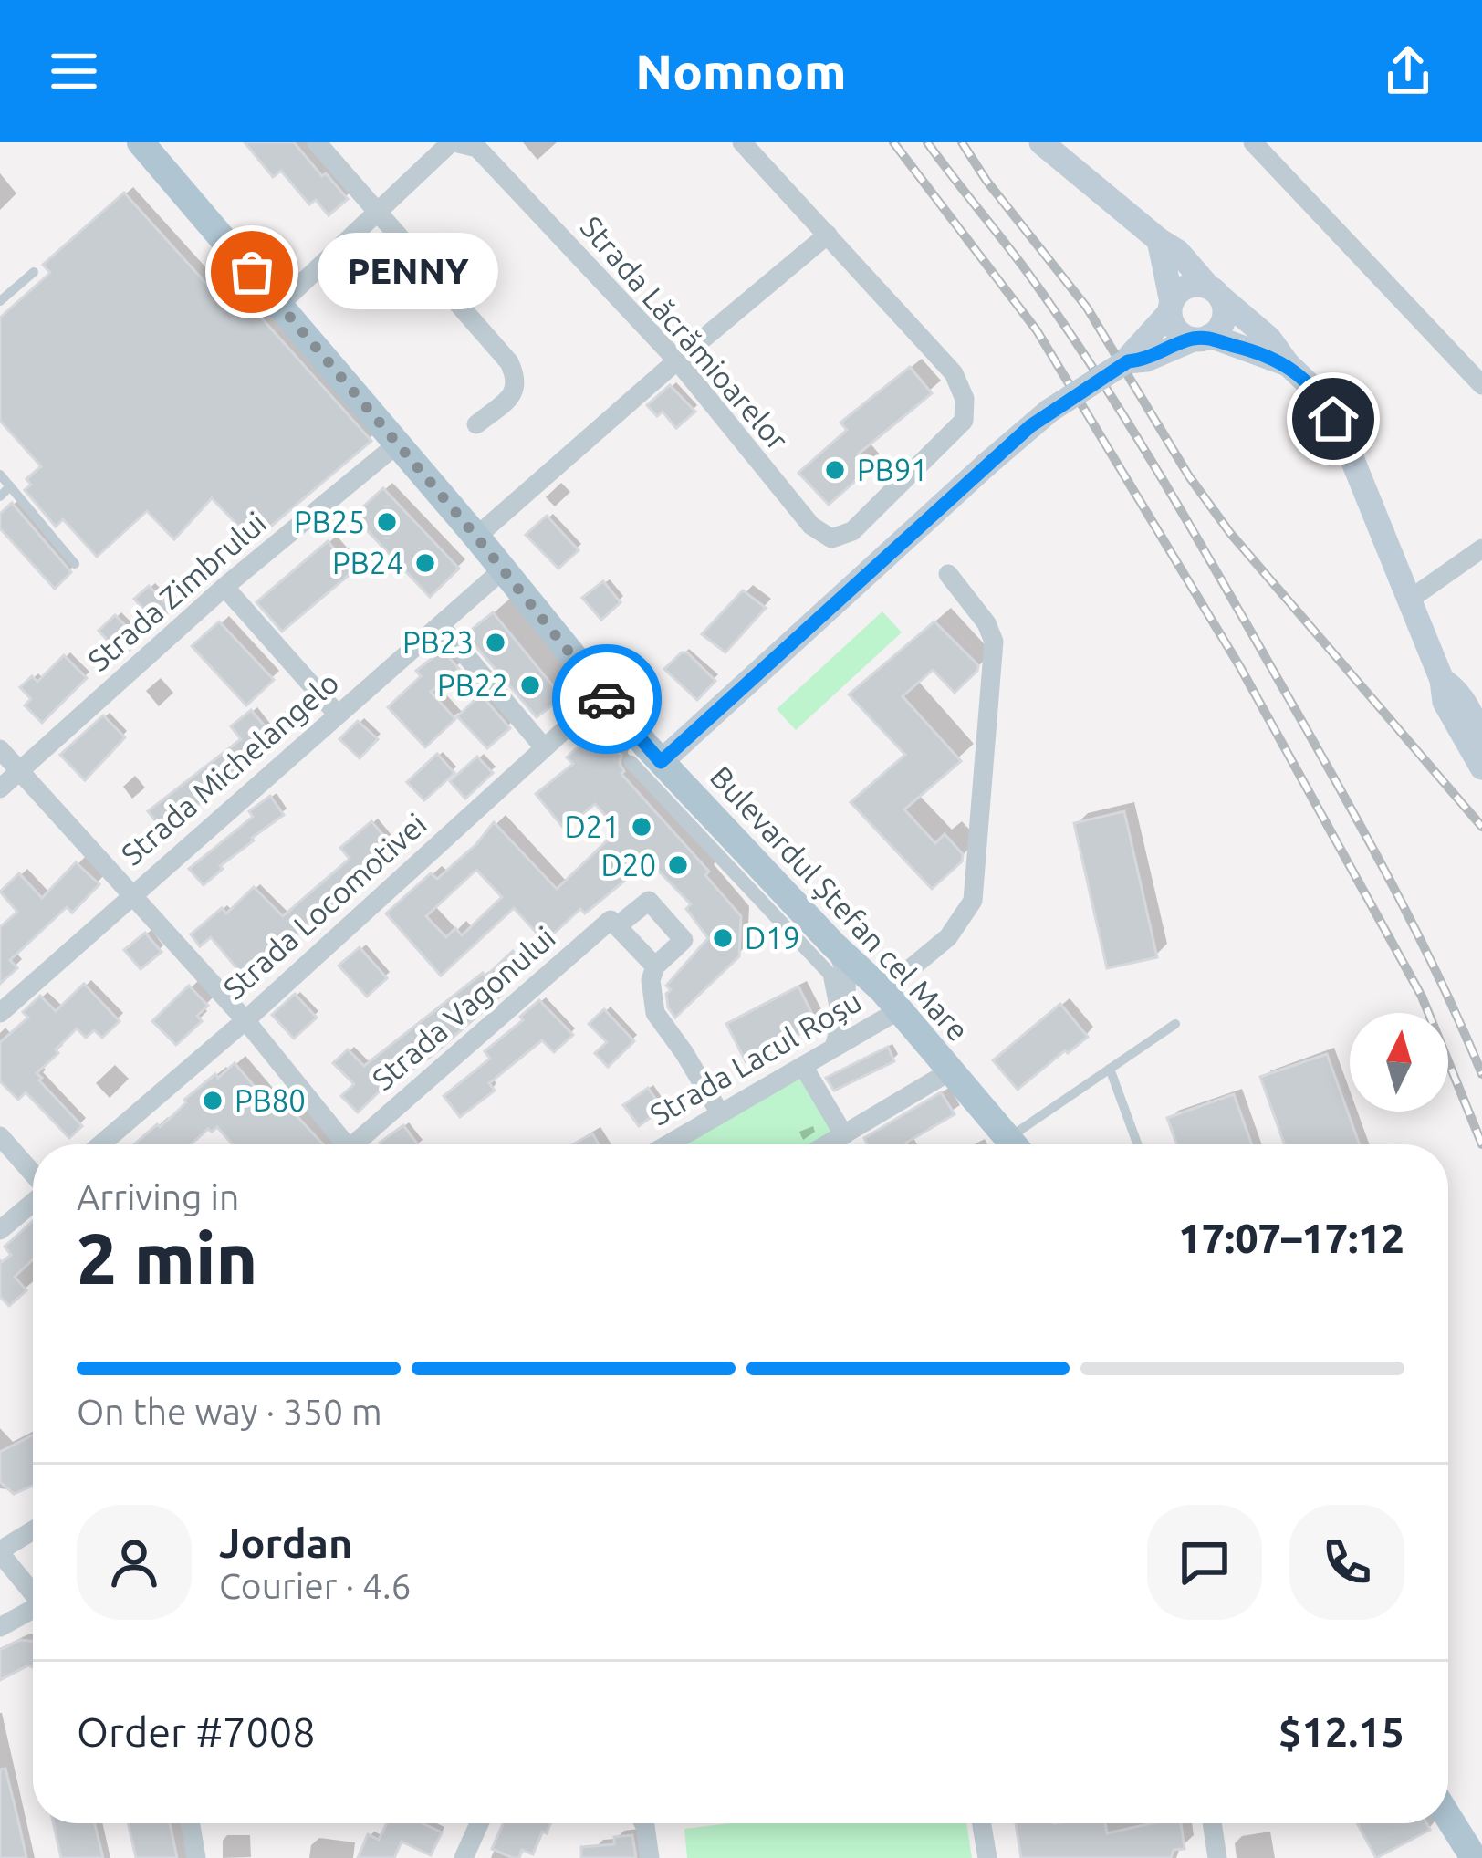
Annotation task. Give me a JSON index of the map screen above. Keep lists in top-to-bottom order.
{
  "streets": {
    "main road": ["Bulevardul Ștefan cel Mare"],
    "street": [
      "Strada Lăcrămioarelor",
      "Strada Zimbrului",
      "Strada Michelangelo",
      "Strada Locomotivei",
      "Strada Vagonului",
      "Strada Lacul Roșu"
    ]
  },
  "crossings": [
    ["Strada Zimbrului", "Bulevardul Ștefan cel Mare"],
    ["Strada Michelangelo", "Bulevardul Ștefan cel Mare"],
    ["Bulevardul Ștefan cel Mare", "Strada Locomotivei"],
    ["Bulevardul Ștefan cel Mare", "Strada Lacul Roșu"],
    ["Strada Vagonului", "Strada Lacul Roșu"]
  ],
  "places": [
    "PENNY",
    "PB91",
    "PB25",
    "PB24",
    "PB23",
    "PB22",
    "D21",
    "D20",
    "D19",
    "PB80"
  ],
  "north": "top",
  "page": {
    "header": "Nomnom",
    "bubble": "PENNY",
    "heading": ["2 min", "Arriving in", "17:07–17:12"],
    "panel": [
      "Jordan",
      "Courier · 4.6",
      "Order #7008",
      "$12.15"
    ],
    "bar": "On the way · 350 m"
  }
}
